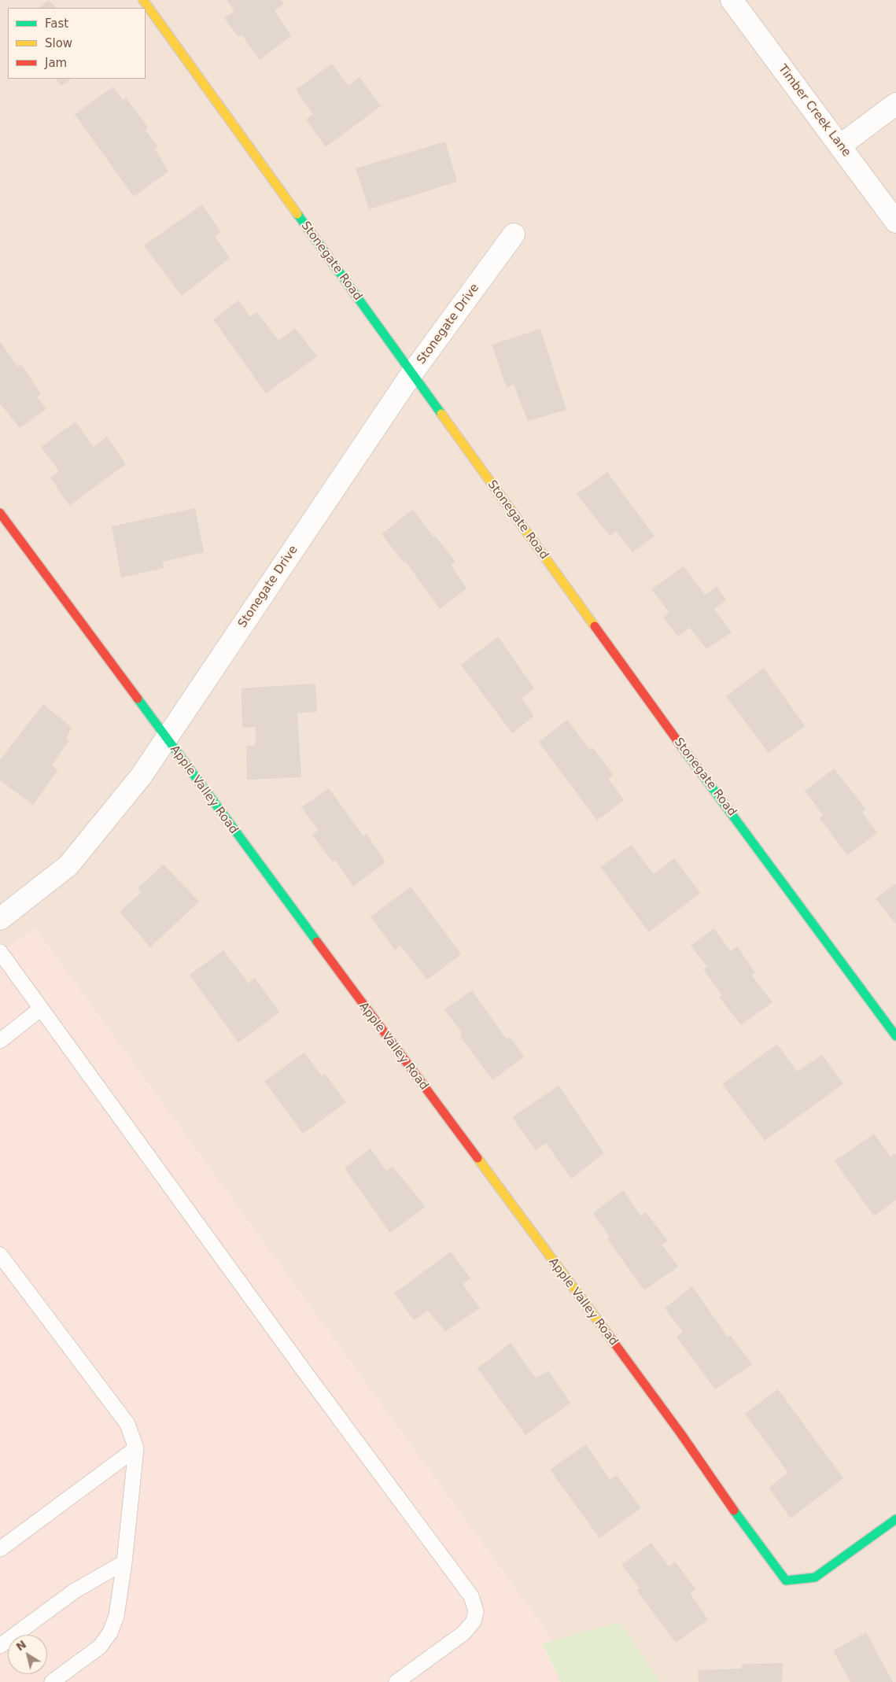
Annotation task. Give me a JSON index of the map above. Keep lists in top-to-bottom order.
{
  "streets": {
    "street": [
      "Timber Creek Lane",
      "Stonegate Road",
      "Stonegate Drive",
      "Apple Valley Road"
    ]
  },
  "crossings": [
    ["Stonegate Road", "Stonegate Drive"],
    ["Stonegate Drive", "Apple Valley Road"]
  ],
  "legend": ["Fast", "Slow", "Jam"],
  "north": "top left"
}
